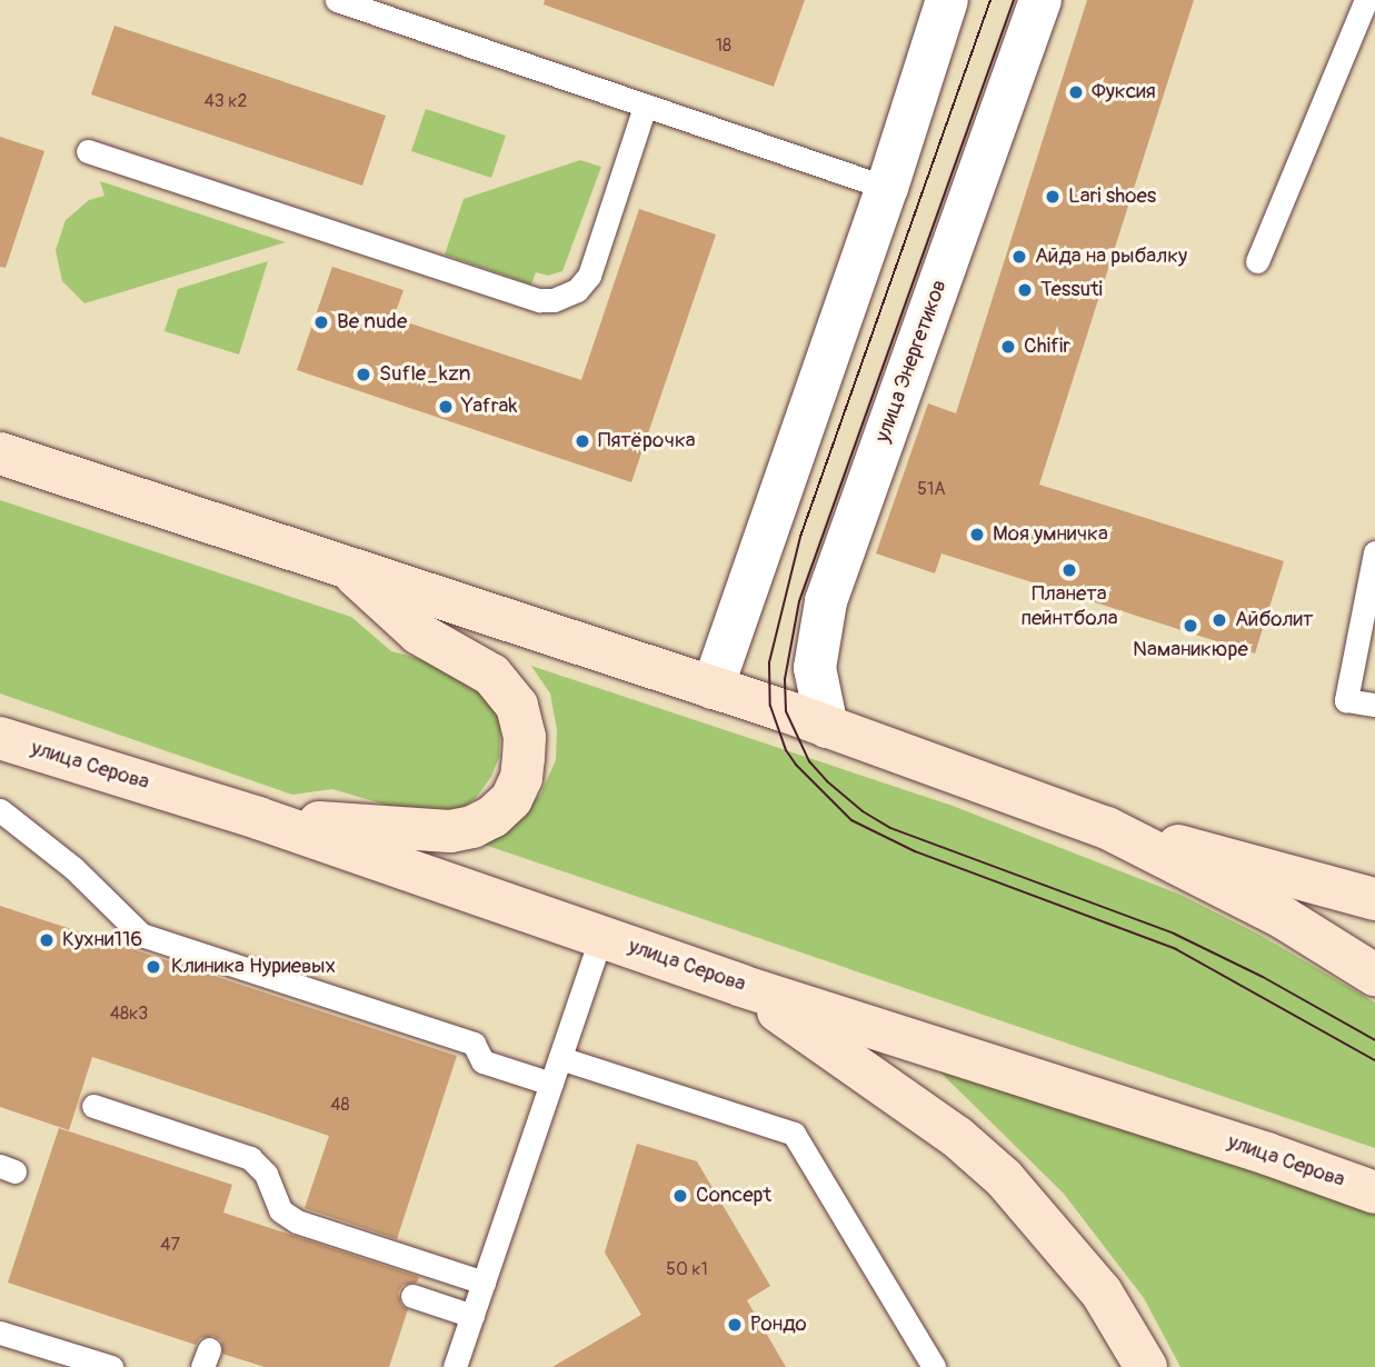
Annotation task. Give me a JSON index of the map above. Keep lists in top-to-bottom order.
{
  "streets": {
    "street": ["улица Энергетиков", "улица Серова"]
  },
  "places": [
    "Фуксия",
    "Lari shoes",
    "Айда на рыбалку",
    "Tessuti",
    "Be nude",
    "Chifir",
    "Sufle_kzn",
    "Yafrak",
    "Пятёрочка",
    "Моя умничка",
    "Планета пейнтбола",
    "Айболит",
    "Naманикюре",
    "Кухни116",
    "Клиника Нуриевых",
    "Concept",
    "Рондо"
  ],
  "house_numbers": [
    "18",
    "43 к2",
    "51А",
    "48к3",
    "48",
    "47",
    "50 к1"
  ]
}
